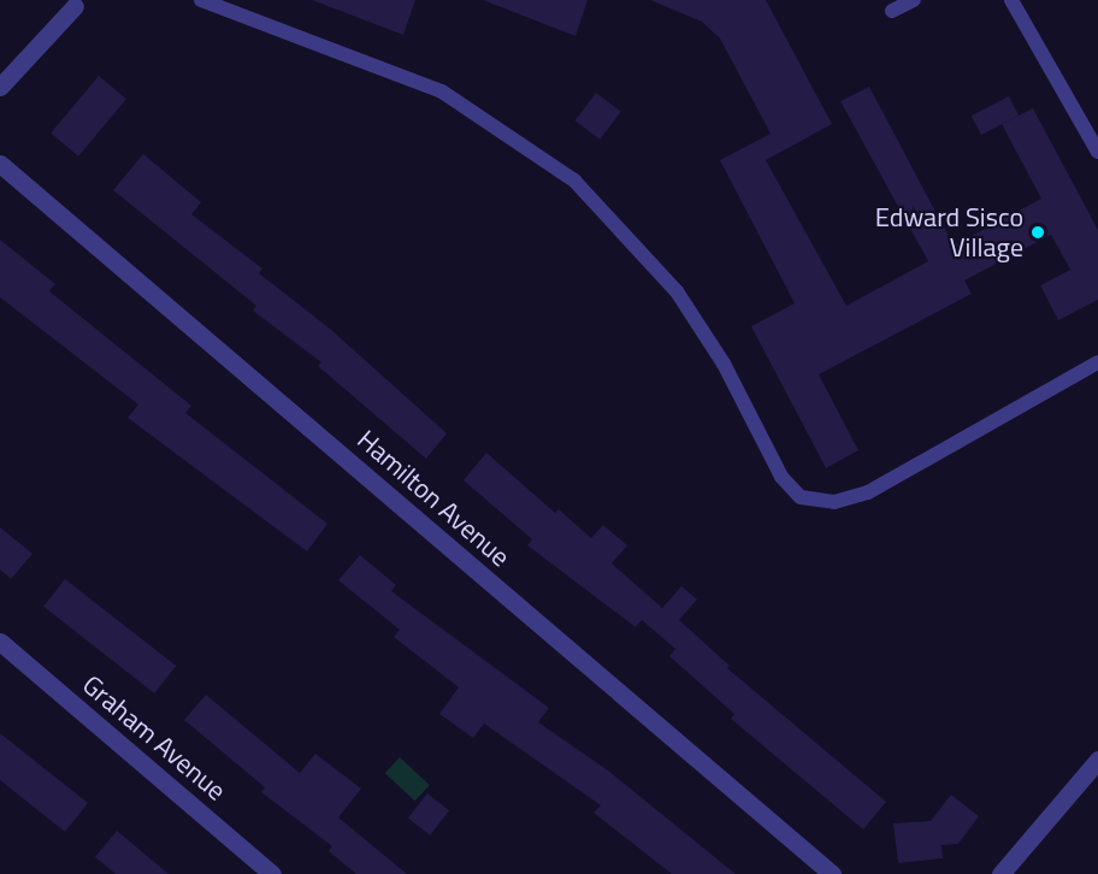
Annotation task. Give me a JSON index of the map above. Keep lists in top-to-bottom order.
{
  "streets": {
    "street": ["Hamilton Avenue", "Graham Avenue"]
  },
  "places": ["Edward Sisco Village"]
}
